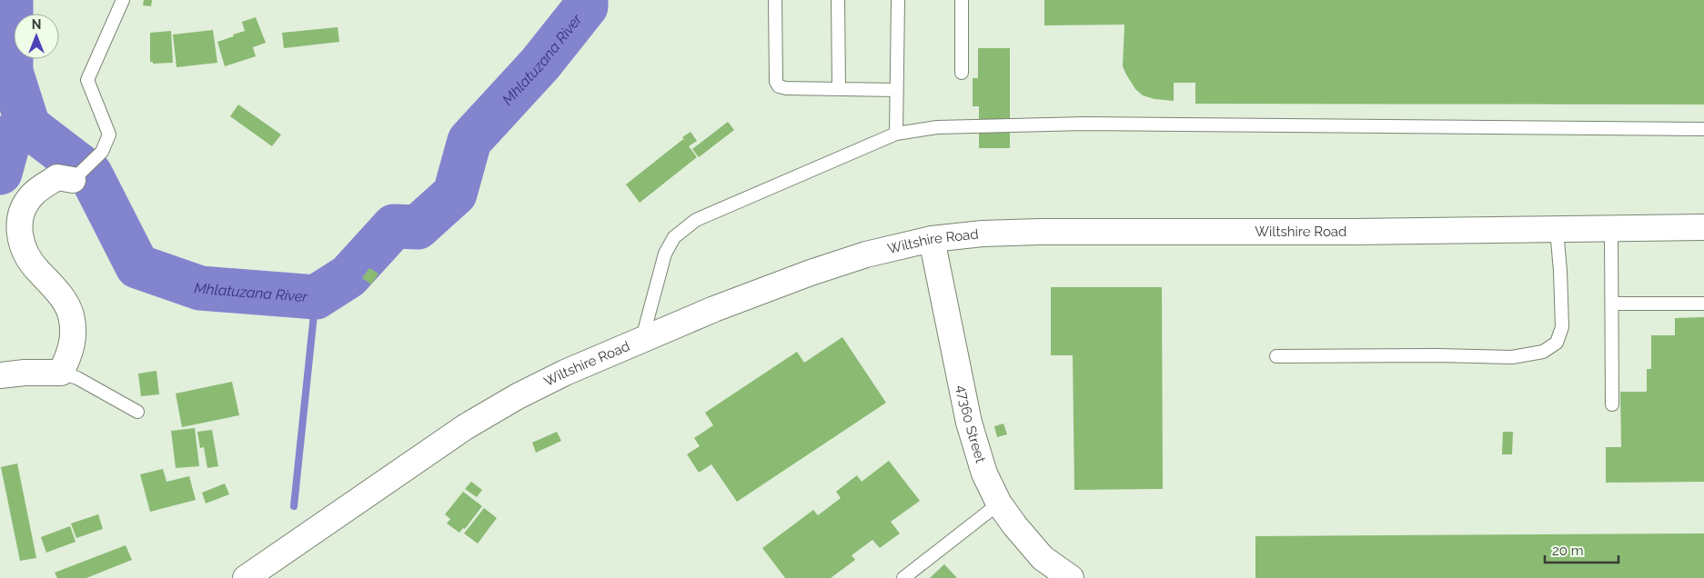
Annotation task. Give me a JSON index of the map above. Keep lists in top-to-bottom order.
{
  "streets": {
    "street": ["Wiltshire Road", "47360 Street"]
  },
  "crossings": [
    ["Wiltshire Road", "47360 Street"]
  ],
  "water": ["Mhlatuzana River"],
  "scale_bar": "20 m",
  "north": "top"
}
